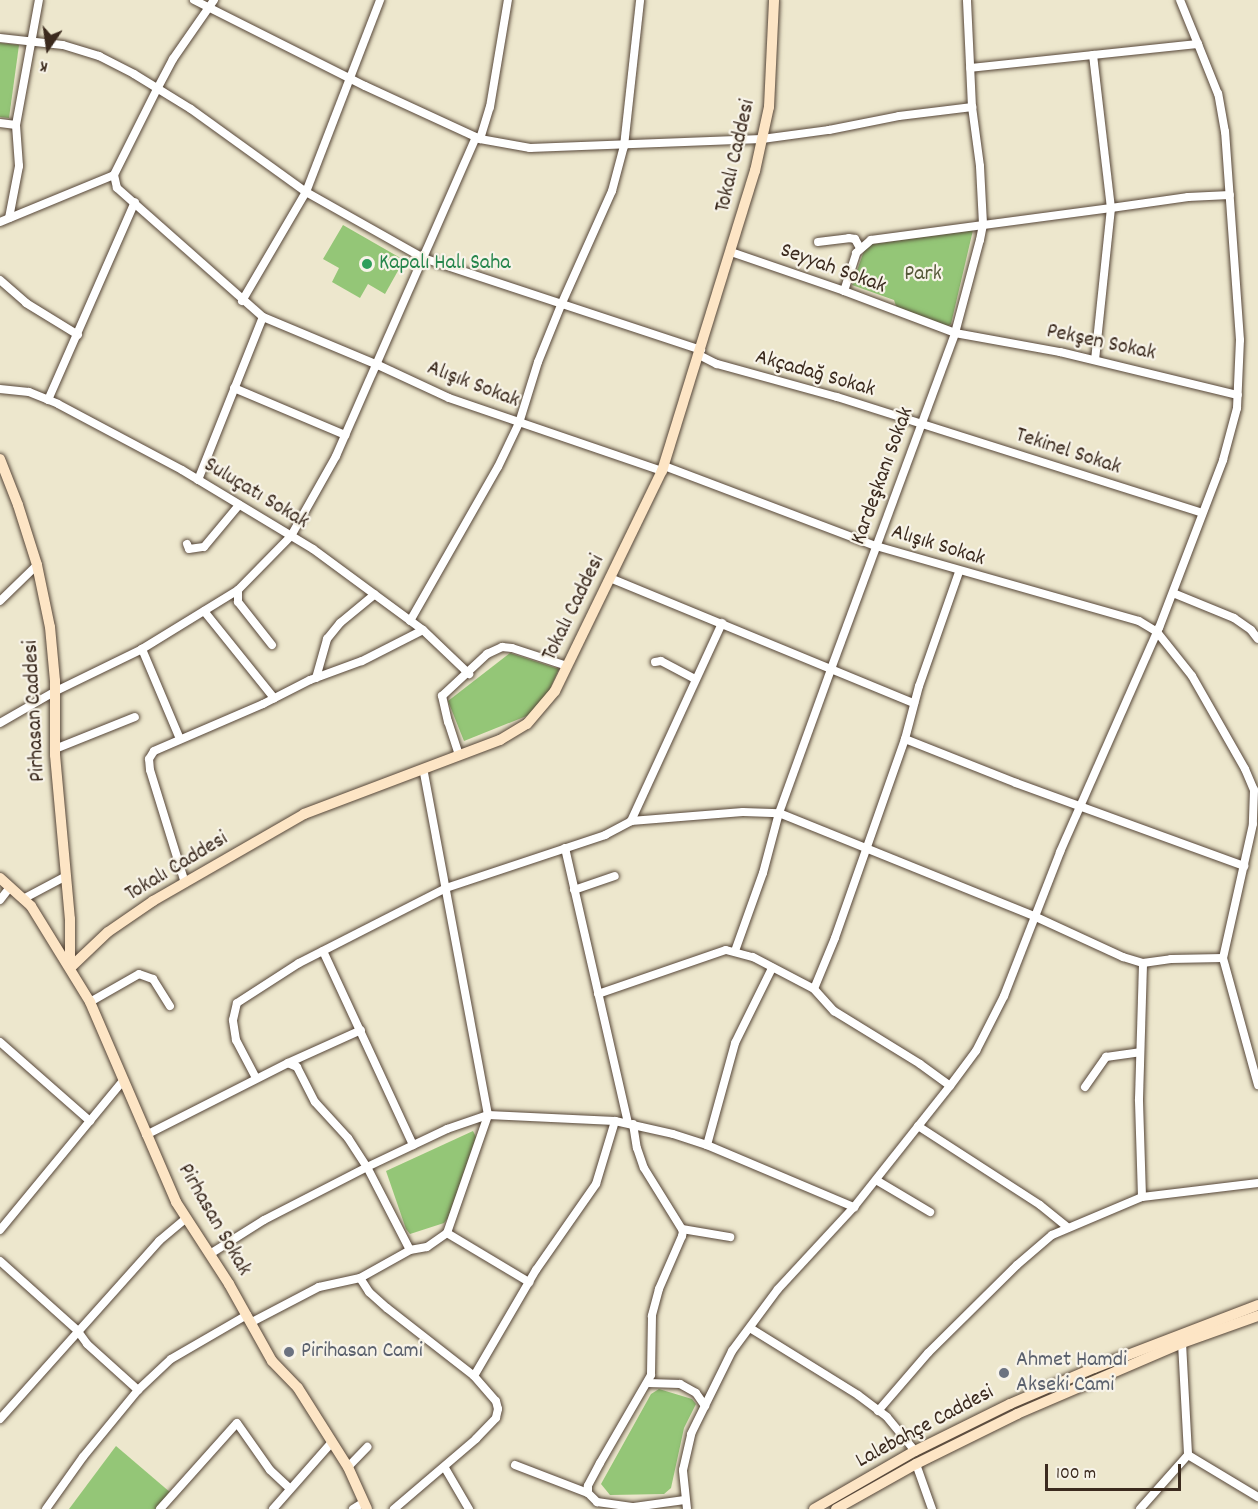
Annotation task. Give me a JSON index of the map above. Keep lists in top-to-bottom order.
{
  "streets": {
    "street": [
      "Tokalı Caddesi",
      "Seyyah Sokak",
      "Pekşen Sokak",
      "Akçadağ Sokak",
      "Alışık Sokak",
      "Tekinel Sokak",
      "Kardeşkanı Sokak",
      "Suluçatı Sokak",
      "Pirhasan Caddesi",
      "Pirhasan Sokak",
      "Lalebahçe Caddesi"
    ]
  },
  "crossings": [
    ["Tokalı Caddesi", "Seyyah Sokak"],
    ["Tokalı Caddesi", "Akçadağ Sokak"],
    ["Tokalı Caddesi", "Alışık Sokak"],
    ["Tokalı Caddesi", "Pirhasan Caddesi"],
    ["Tokalı Caddesi", "Pirhasan Sokak"],
    ["Seyyah Sokak", "Pekşen Sokak"],
    ["Seyyah Sokak", "Kardeşkanı Sokak"],
    ["Pekşen Sokak", "Kardeşkanı Sokak"],
    ["Akçadağ Sokak", "Tekinel Sokak"],
    ["Akçadağ Sokak", "Kardeşkanı Sokak"],
    ["Alışık Sokak", "Kardeşkanı Sokak"],
    ["Tekinel Sokak", "Kardeşkanı Sokak"],
    ["Pirhasan Caddesi", "Pirhasan Sokak"]
  ],
  "parks": ["Park"],
  "places": ["Kapalı Halı Saha", "Pirihasan Cami", "Ahmet Hamdi Akseki Cami"],
  "scale_bar": "100 m",
  "north": "bottom"
}
